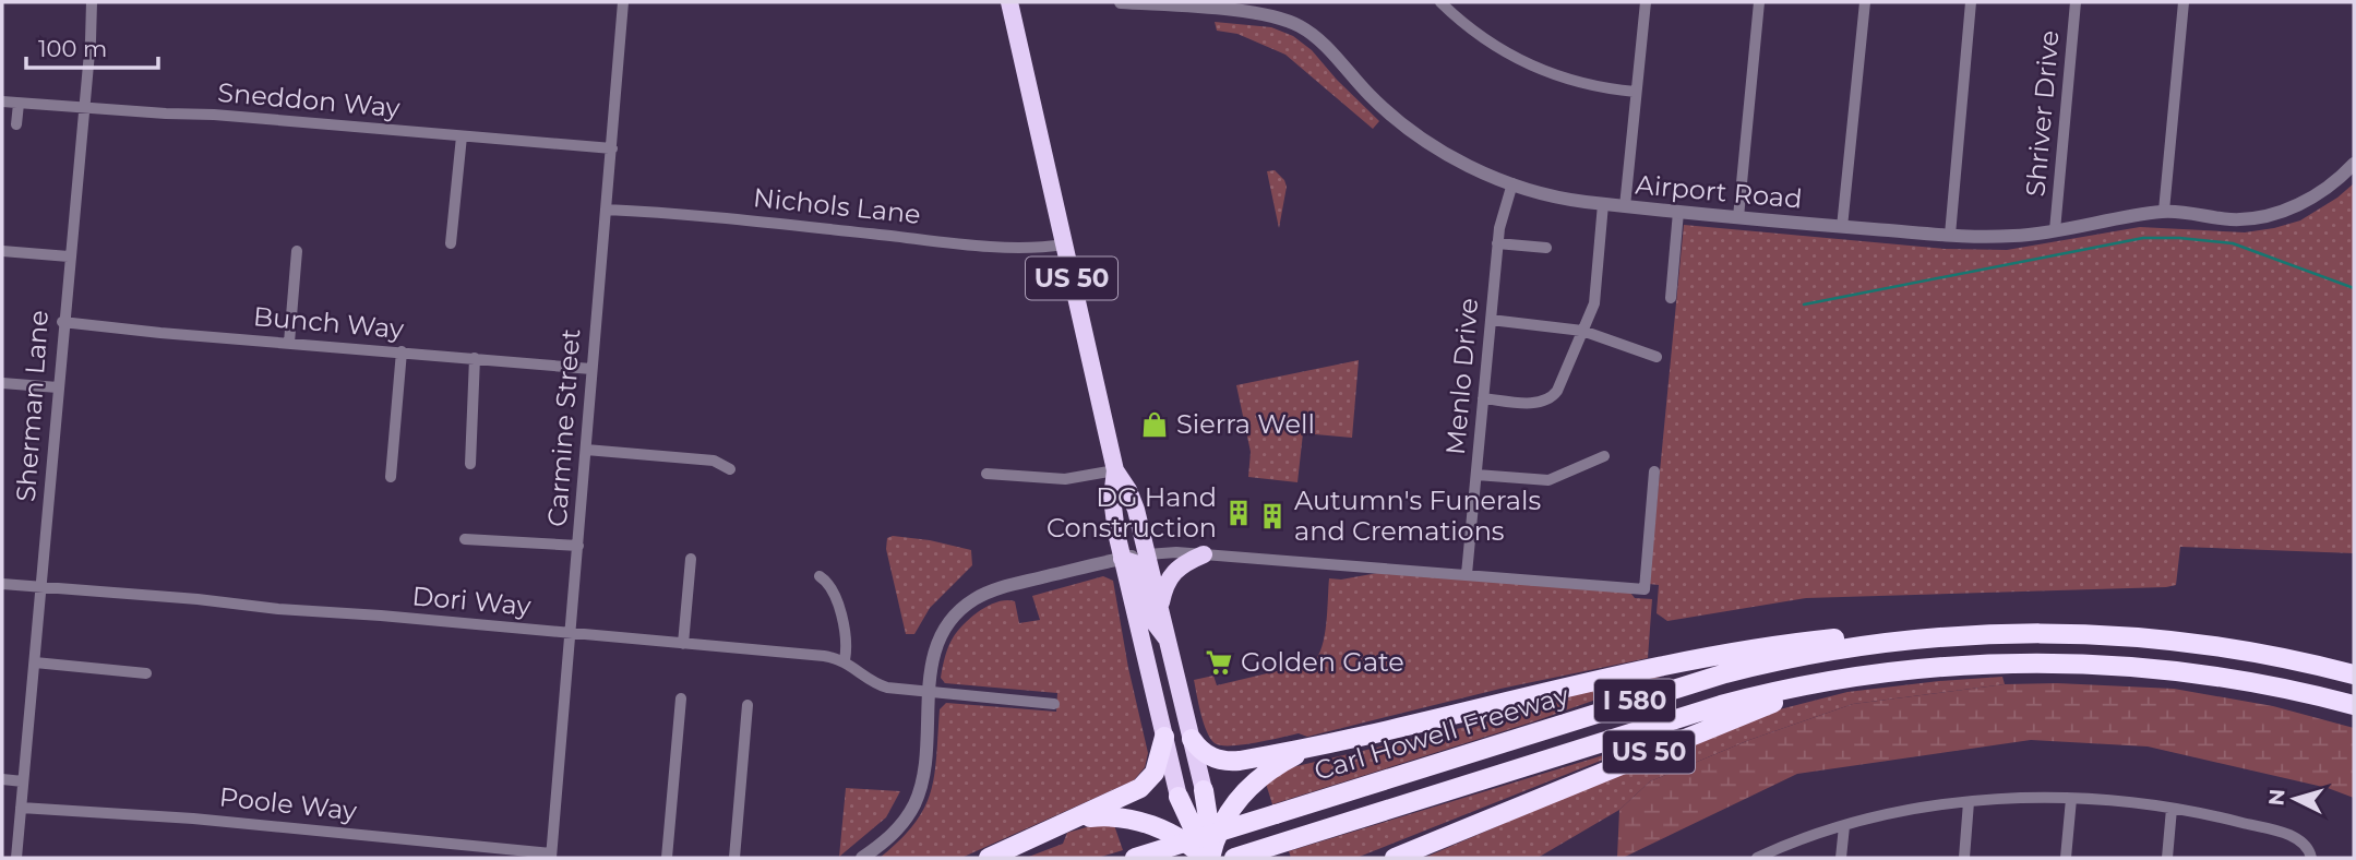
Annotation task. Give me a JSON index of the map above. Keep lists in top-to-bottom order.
{
  "streets": {
    "highway": ["US 50", "I 580", "Carl Howell Freeway"],
    "street": [
      "Sneddon Way",
      "Shriver Drive",
      "Airport Road",
      "Nichols Lane",
      "Bunch Way",
      "Menlo Drive",
      "Sherman Lane",
      "Carmine Street",
      "Dori Way",
      "Poole Way"
    ]
  },
  "crossings": [
    ["Sneddon Way", "Sherman Lane"],
    ["Sneddon Way", "Carmine Street"],
    ["Shriver Drive", "Airport Road"],
    ["Airport Road", "Menlo Drive"],
    ["Nichols Lane", "US 50"],
    ["Nichols Lane", "Carmine Street"],
    ["US 50", "Carl Howell Freeway"],
    ["Bunch Way", "Sherman Lane"],
    ["Bunch Way", "Carmine Street"],
    ["Sherman Lane", "Dori Way"],
    ["Sherman Lane", "Poole Way"],
    ["Carmine Street", "Dori Way"],
    ["Carmine Street", "Poole Way"]
  ],
  "places": {
    "shop": ["Sierra Well"],
    "building": ["DG Hand Construction", "Autumn's Funerals and Cremations"],
    "supermarket": ["Golden Gate"]
  },
  "scale_bar": "100 m",
  "north": "left"
}
